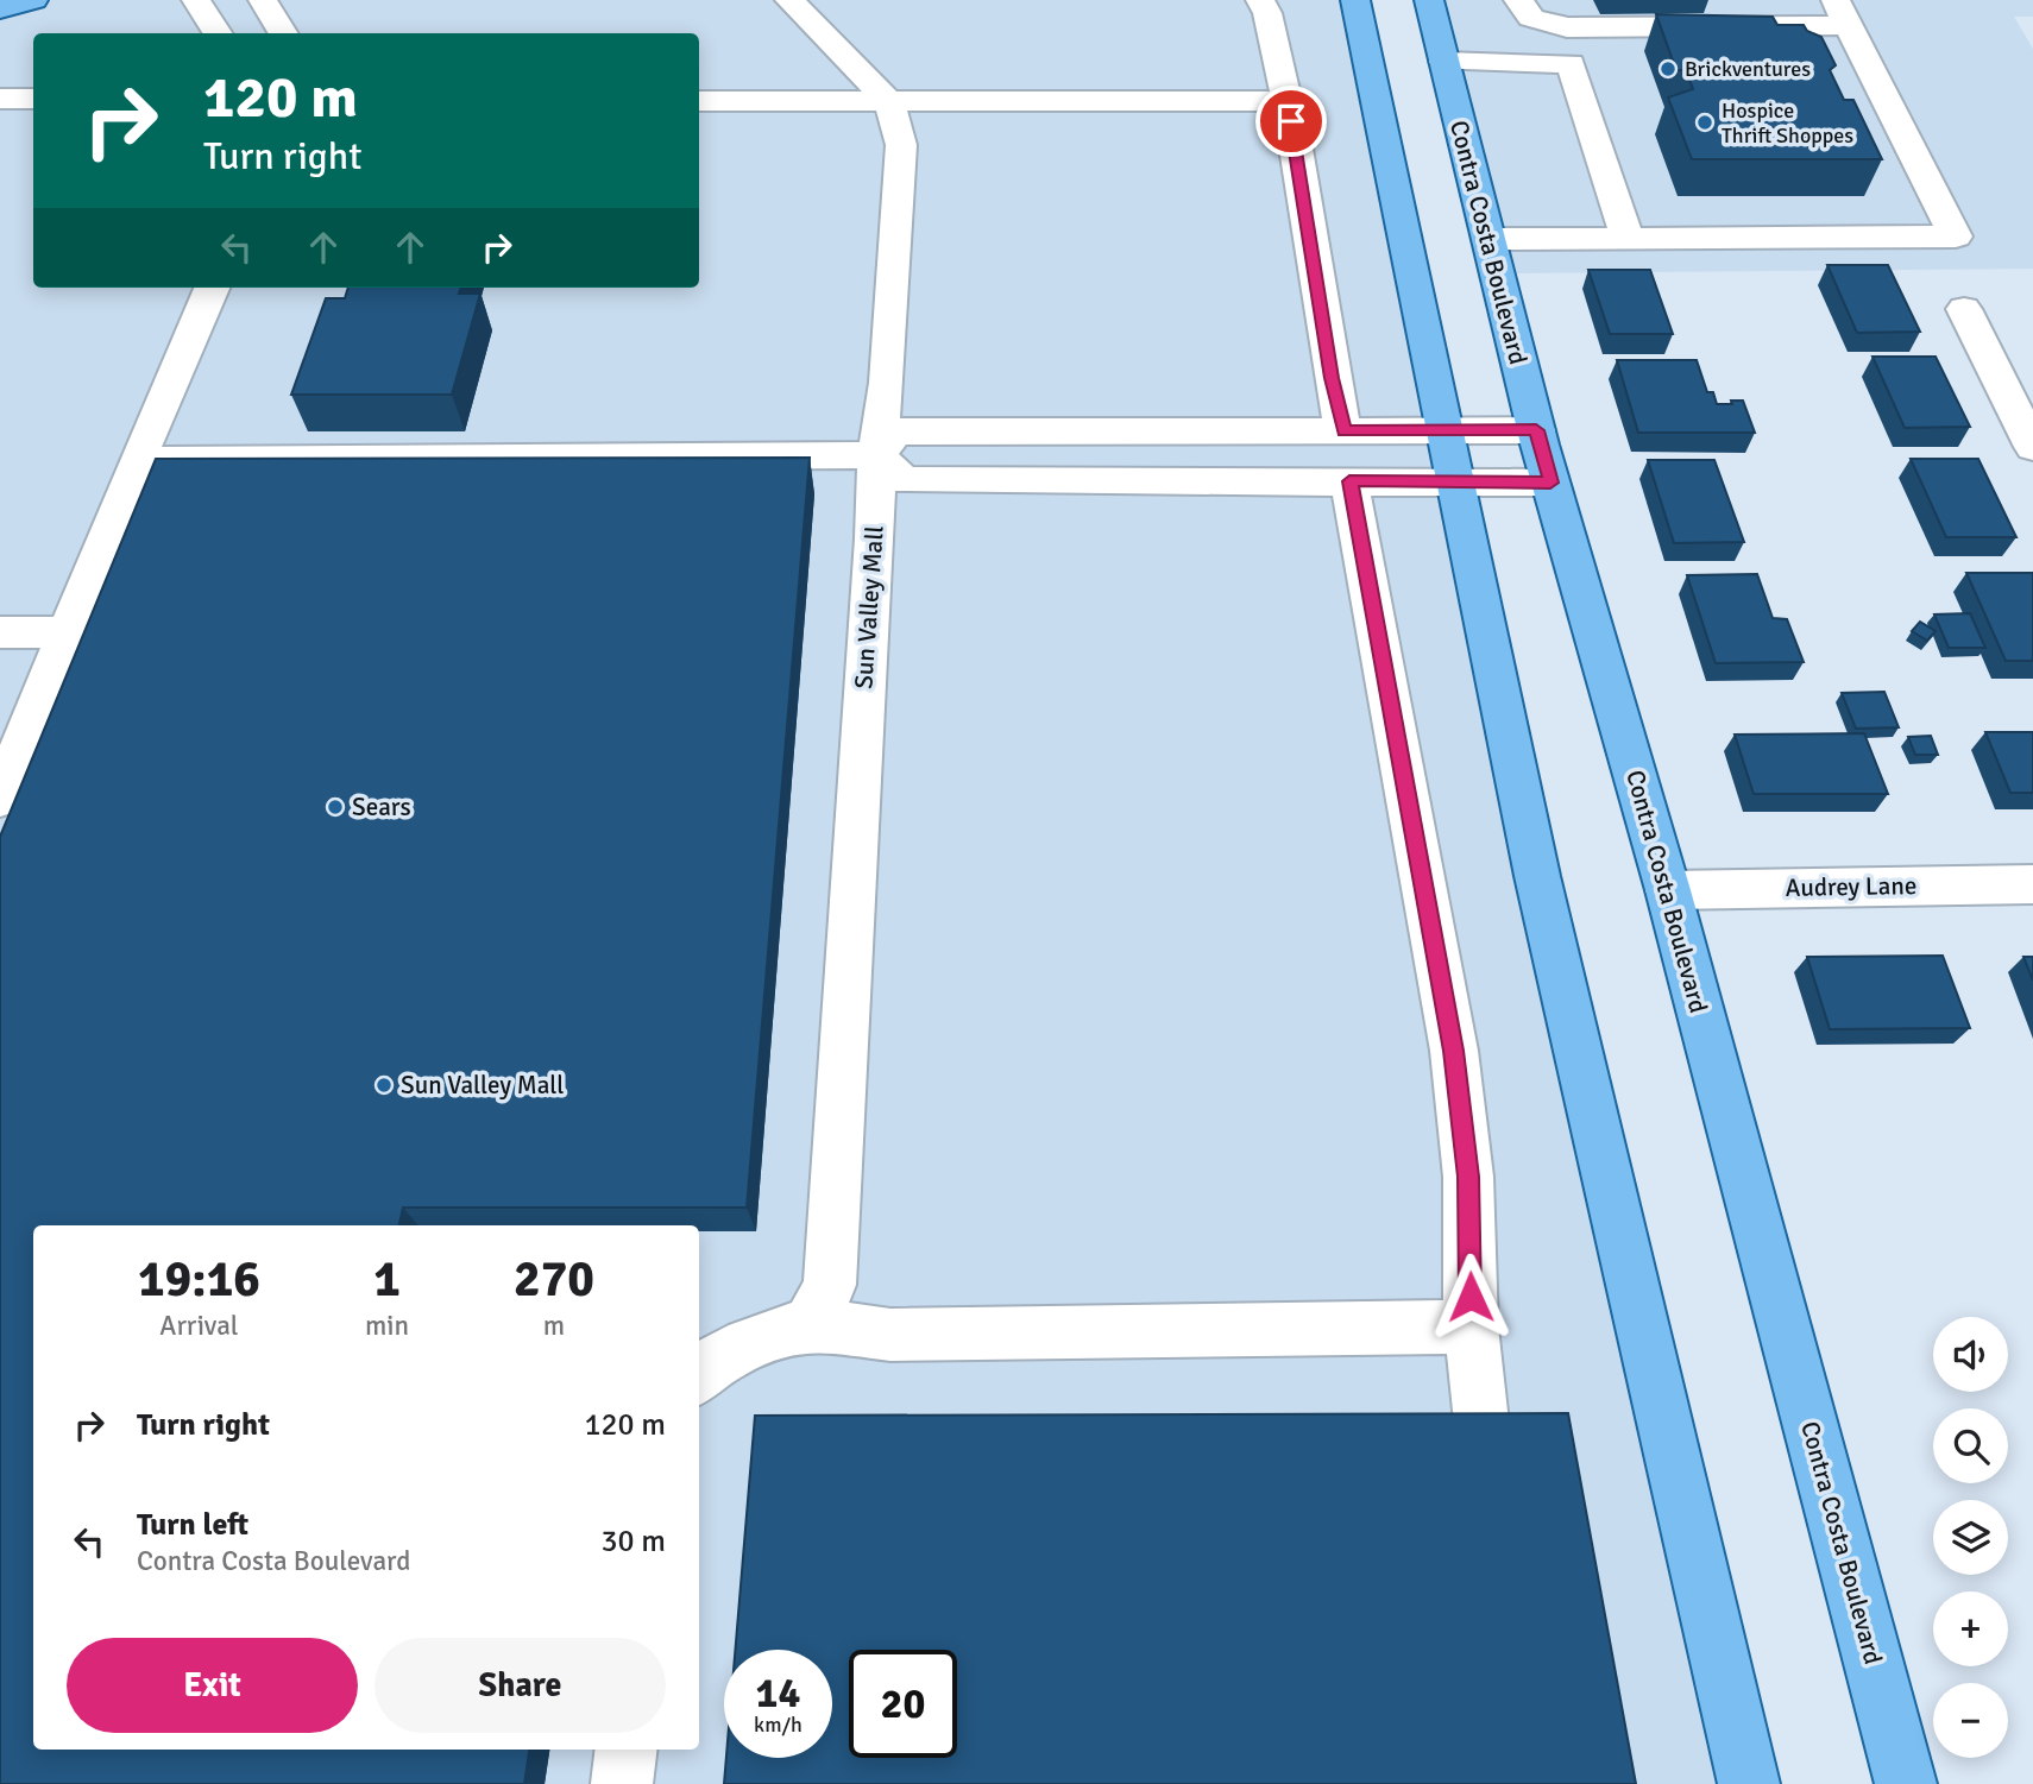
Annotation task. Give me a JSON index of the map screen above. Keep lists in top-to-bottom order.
{
  "streets": {
    "main road": ["Contra Costa Boulevard"],
    "street": ["Sun Valley Mall", "Audrey Lane"]
  },
  "crossings": [
    ["Contra Costa Boulevard", "Audrey Lane"]
  ],
  "places": [
    "Brickventures",
    "Hospice Thrift Shoppes",
    "Sears",
    "Sun Valley Mall"
  ],
  "page": {
    "turn": ["120 m", "Turn right"],
    "eta": [
      "19:16",
      "Arrival",
      "1",
      "min",
      "270",
      "m"
    ],
    "map_buttons": ["+", "−"],
    "list": [
      {
        "name": "Turn right",
        "value": "120 m"
      },
      {
        "name": "Turn left",
        "note": "Contra Costa Boulevard",
        "value": "30 m"
      }
    ],
    "buttons": ["Exit", "Share"],
    "speed": "14 km/h",
    "limit": "20"
  }
}
